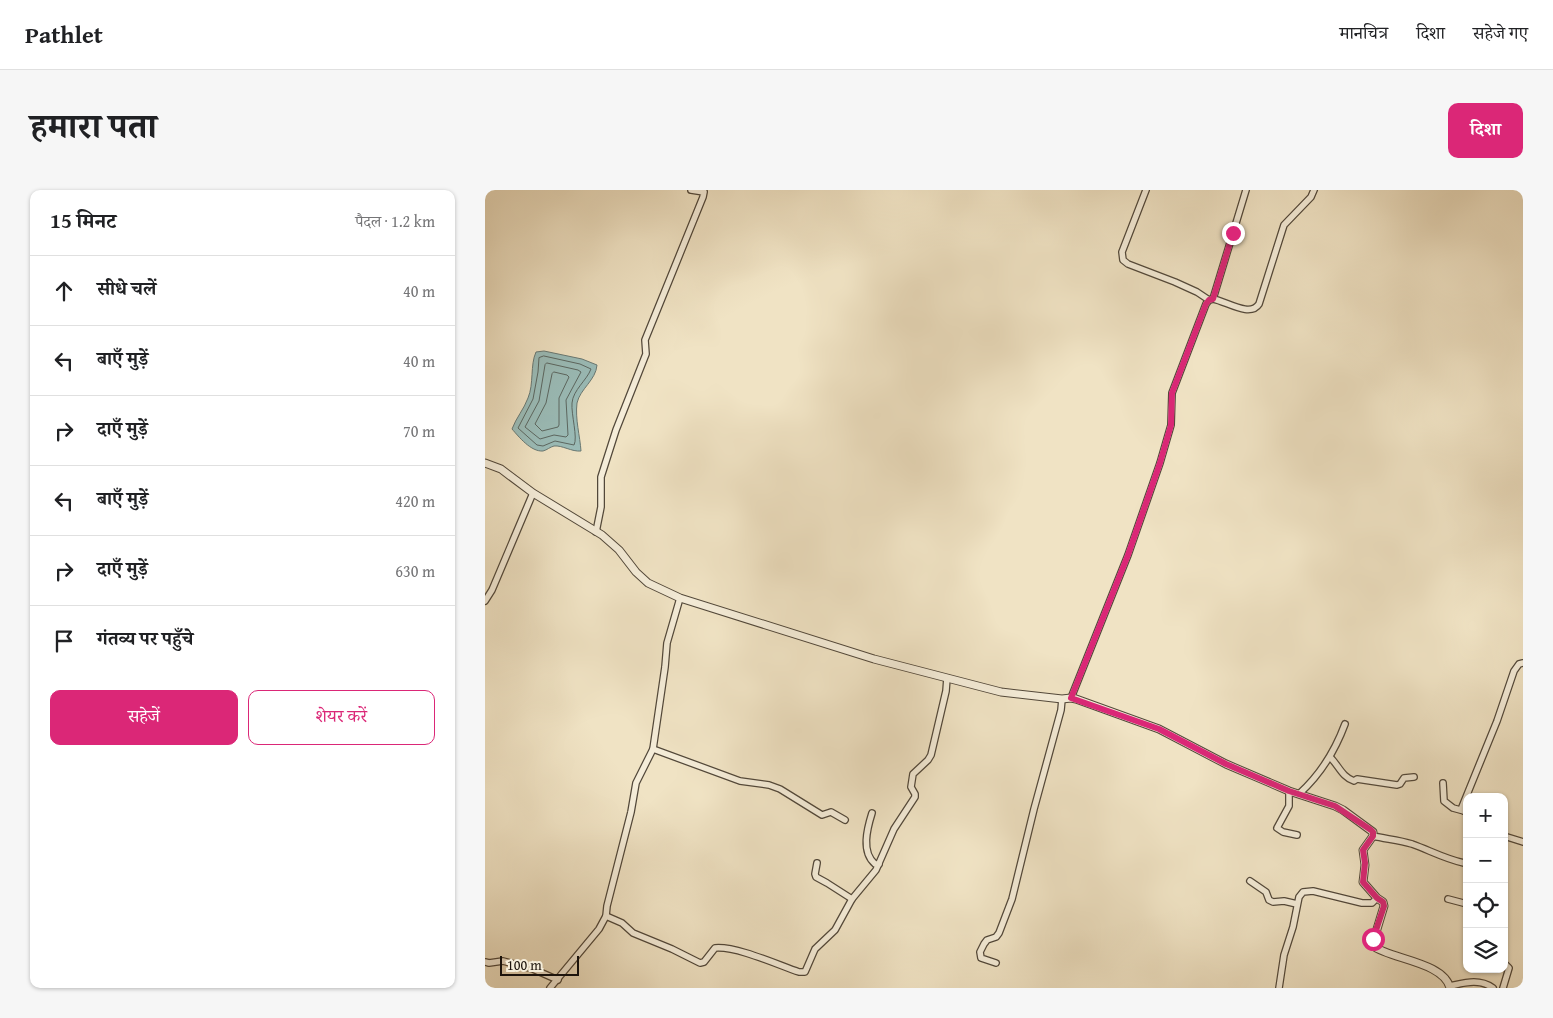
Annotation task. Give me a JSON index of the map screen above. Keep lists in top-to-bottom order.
{
  "scale_bar": "100 m",
  "page": {
    "header": "Pathlet",
    "nav": ["मानचित्र", "दिशा", "सहेजे गए"],
    "title": "हमारा पता",
    "buttons": [
      "दिशा",
      ["सहेजें", "शेयर करें"]
    ],
    "heading": ["15 मिनट", "पैदल · 1.2 km"],
    "list": [
      ["सीधे चलें", "40 m"],
      ["बाएँ मुड़ें", "40 m"],
      ["दाएँ मुड़ें", "70 m"],
      ["बाएँ मुड़ें", "420 m"],
      ["दाएँ मुड़ें", "630 m"],
      "गंतव्य पर पहुँचे"
    ],
    "map_buttons": ["+", "−"],
    "scale": "100 m"
  }
}
